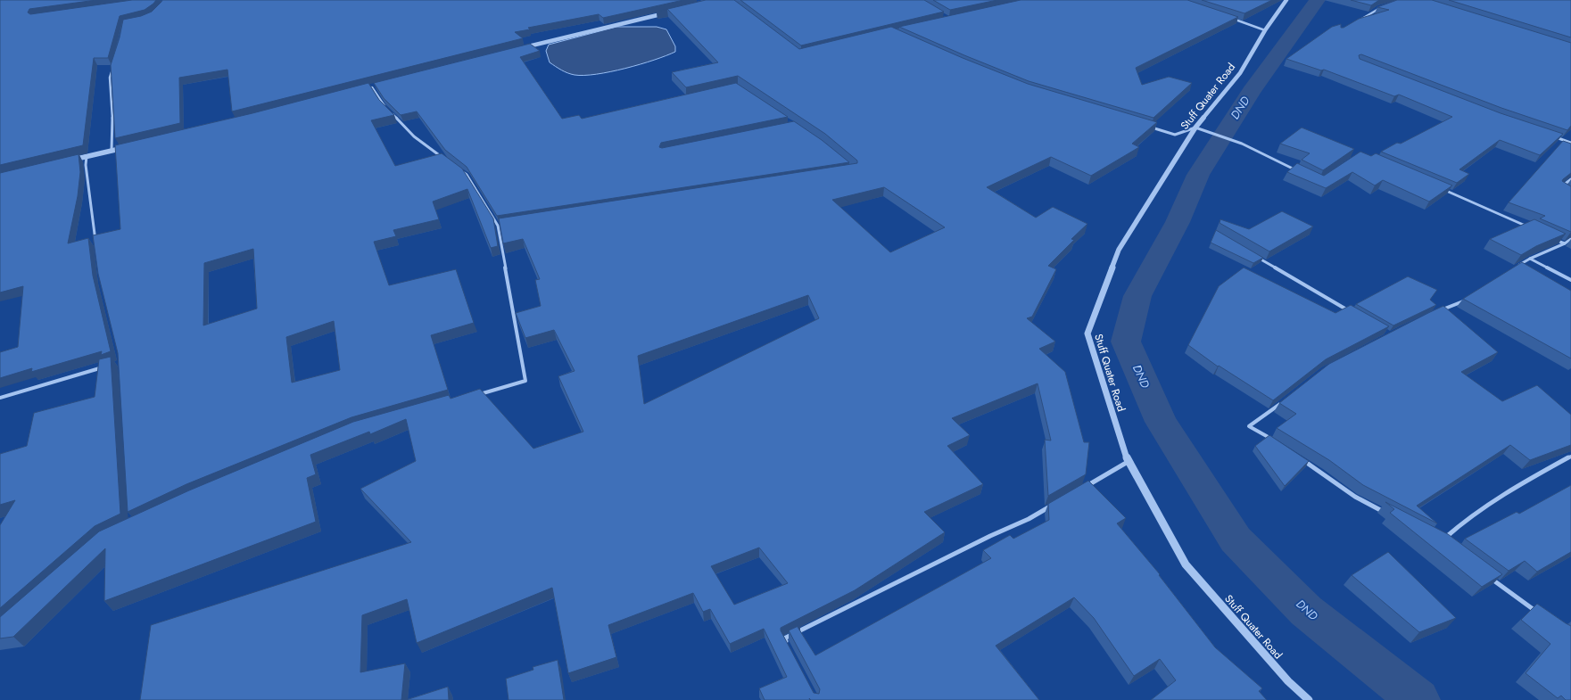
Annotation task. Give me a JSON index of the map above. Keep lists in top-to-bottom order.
{
  "streets": {
    "street": ["Stuff Quater Road"]
  },
  "water": ["DND"]
}
